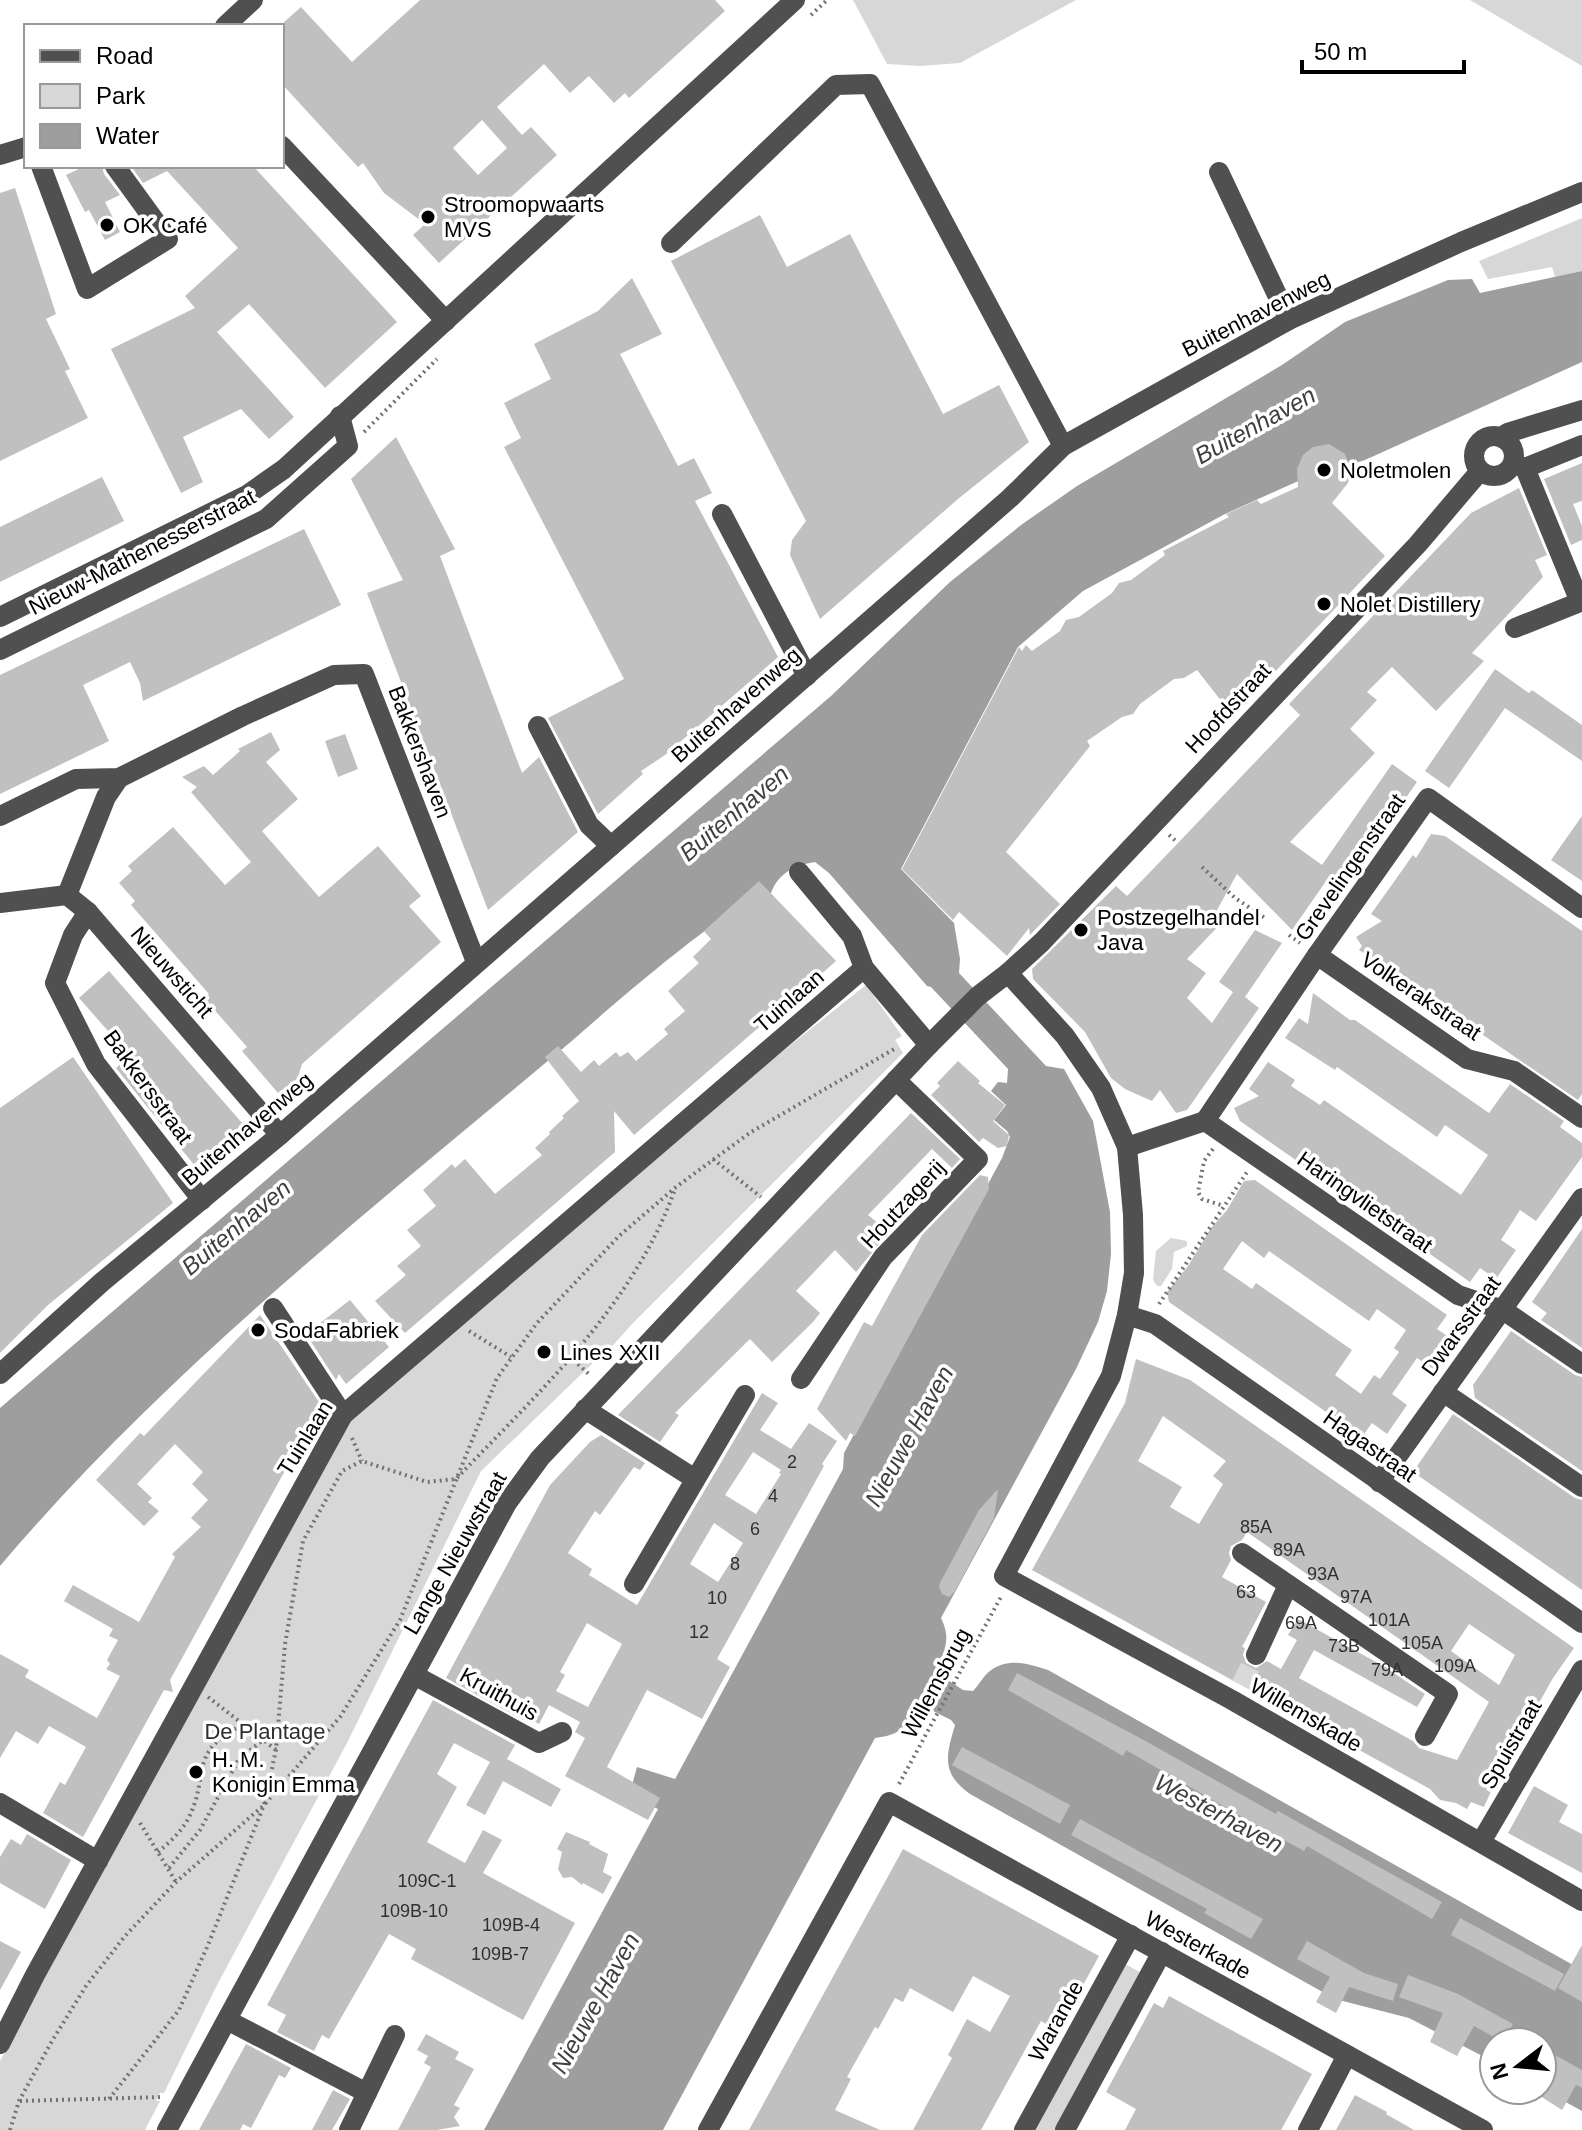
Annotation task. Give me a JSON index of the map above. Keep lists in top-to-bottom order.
{
  "streets": {
    "street": [
      "Buitenhavenweg",
      "Nieuw-Mathenesserstraat",
      "Hoofdstraat",
      "Bakkershaven",
      "Grevelingenstraat",
      "Nieuwsticht",
      "Volkerakstraat",
      "Tuinlaan",
      "Bakkersstraat",
      "Haringvlietstraat",
      "Houtzagerij",
      "Dwarsstraat",
      "Hagastraat",
      "Lange Nieuwstraat",
      "Kruithuis",
      "Willemskade",
      "Spuistraat",
      "Westerkade",
      "Warande"
    ],
    "path": ["Willemsbrug"]
  },
  "crossings": [
    ["Buitenhavenweg", "Bakkershaven"],
    ["Buitenhavenweg", "Nieuwsticht"],
    ["Buitenhavenweg", "Bakkersstraat"],
    ["Hoofdstraat", "Lange Nieuwstraat"],
    ["Grevelingenstraat", "Volkerakstraat"],
    ["Grevelingenstraat", "Haringvlietstraat"],
    ["Nieuwsticht", "Bakkersstraat"],
    ["Haringvlietstraat", "Dwarsstraat"],
    ["Houtzagerij", "Lange Nieuwstraat"],
    ["Dwarsstraat", "Hagastraat"],
    ["Lange Nieuwstraat", "Kruithuis"],
    ["Willemsbrug", "Willemskade"],
    ["Willemsbrug", "Westerkade"],
    ["Willemskade", "Spuistraat"],
    ["Westerkade", "Warande"]
  ],
  "water": ["Buitenhaven", "Nieuwe Haven", "Westerhaven"],
  "parks": ["De Plantage"],
  "places": [
    "Stroomopwaarts MVS",
    "OK Café",
    "Noletmolen",
    "Nolet Distillery",
    "Postzegelhandel Java",
    "SodaFabriek",
    "Lines XXII",
    "H. M. Konigin Emma"
  ],
  "house_numbers": [
    "2",
    "4",
    "85A",
    "6",
    "89A",
    "8",
    "93A",
    "63",
    "97A",
    "10",
    "101A",
    "69A",
    "12",
    "105A",
    "73B",
    "109A",
    "79A",
    "109C-1",
    "109B-10",
    "109B-4",
    "109B-7"
  ],
  "legend": ["Road", "Park", "Water"],
  "scale_bar": "50 m",
  "north": "left"
}
